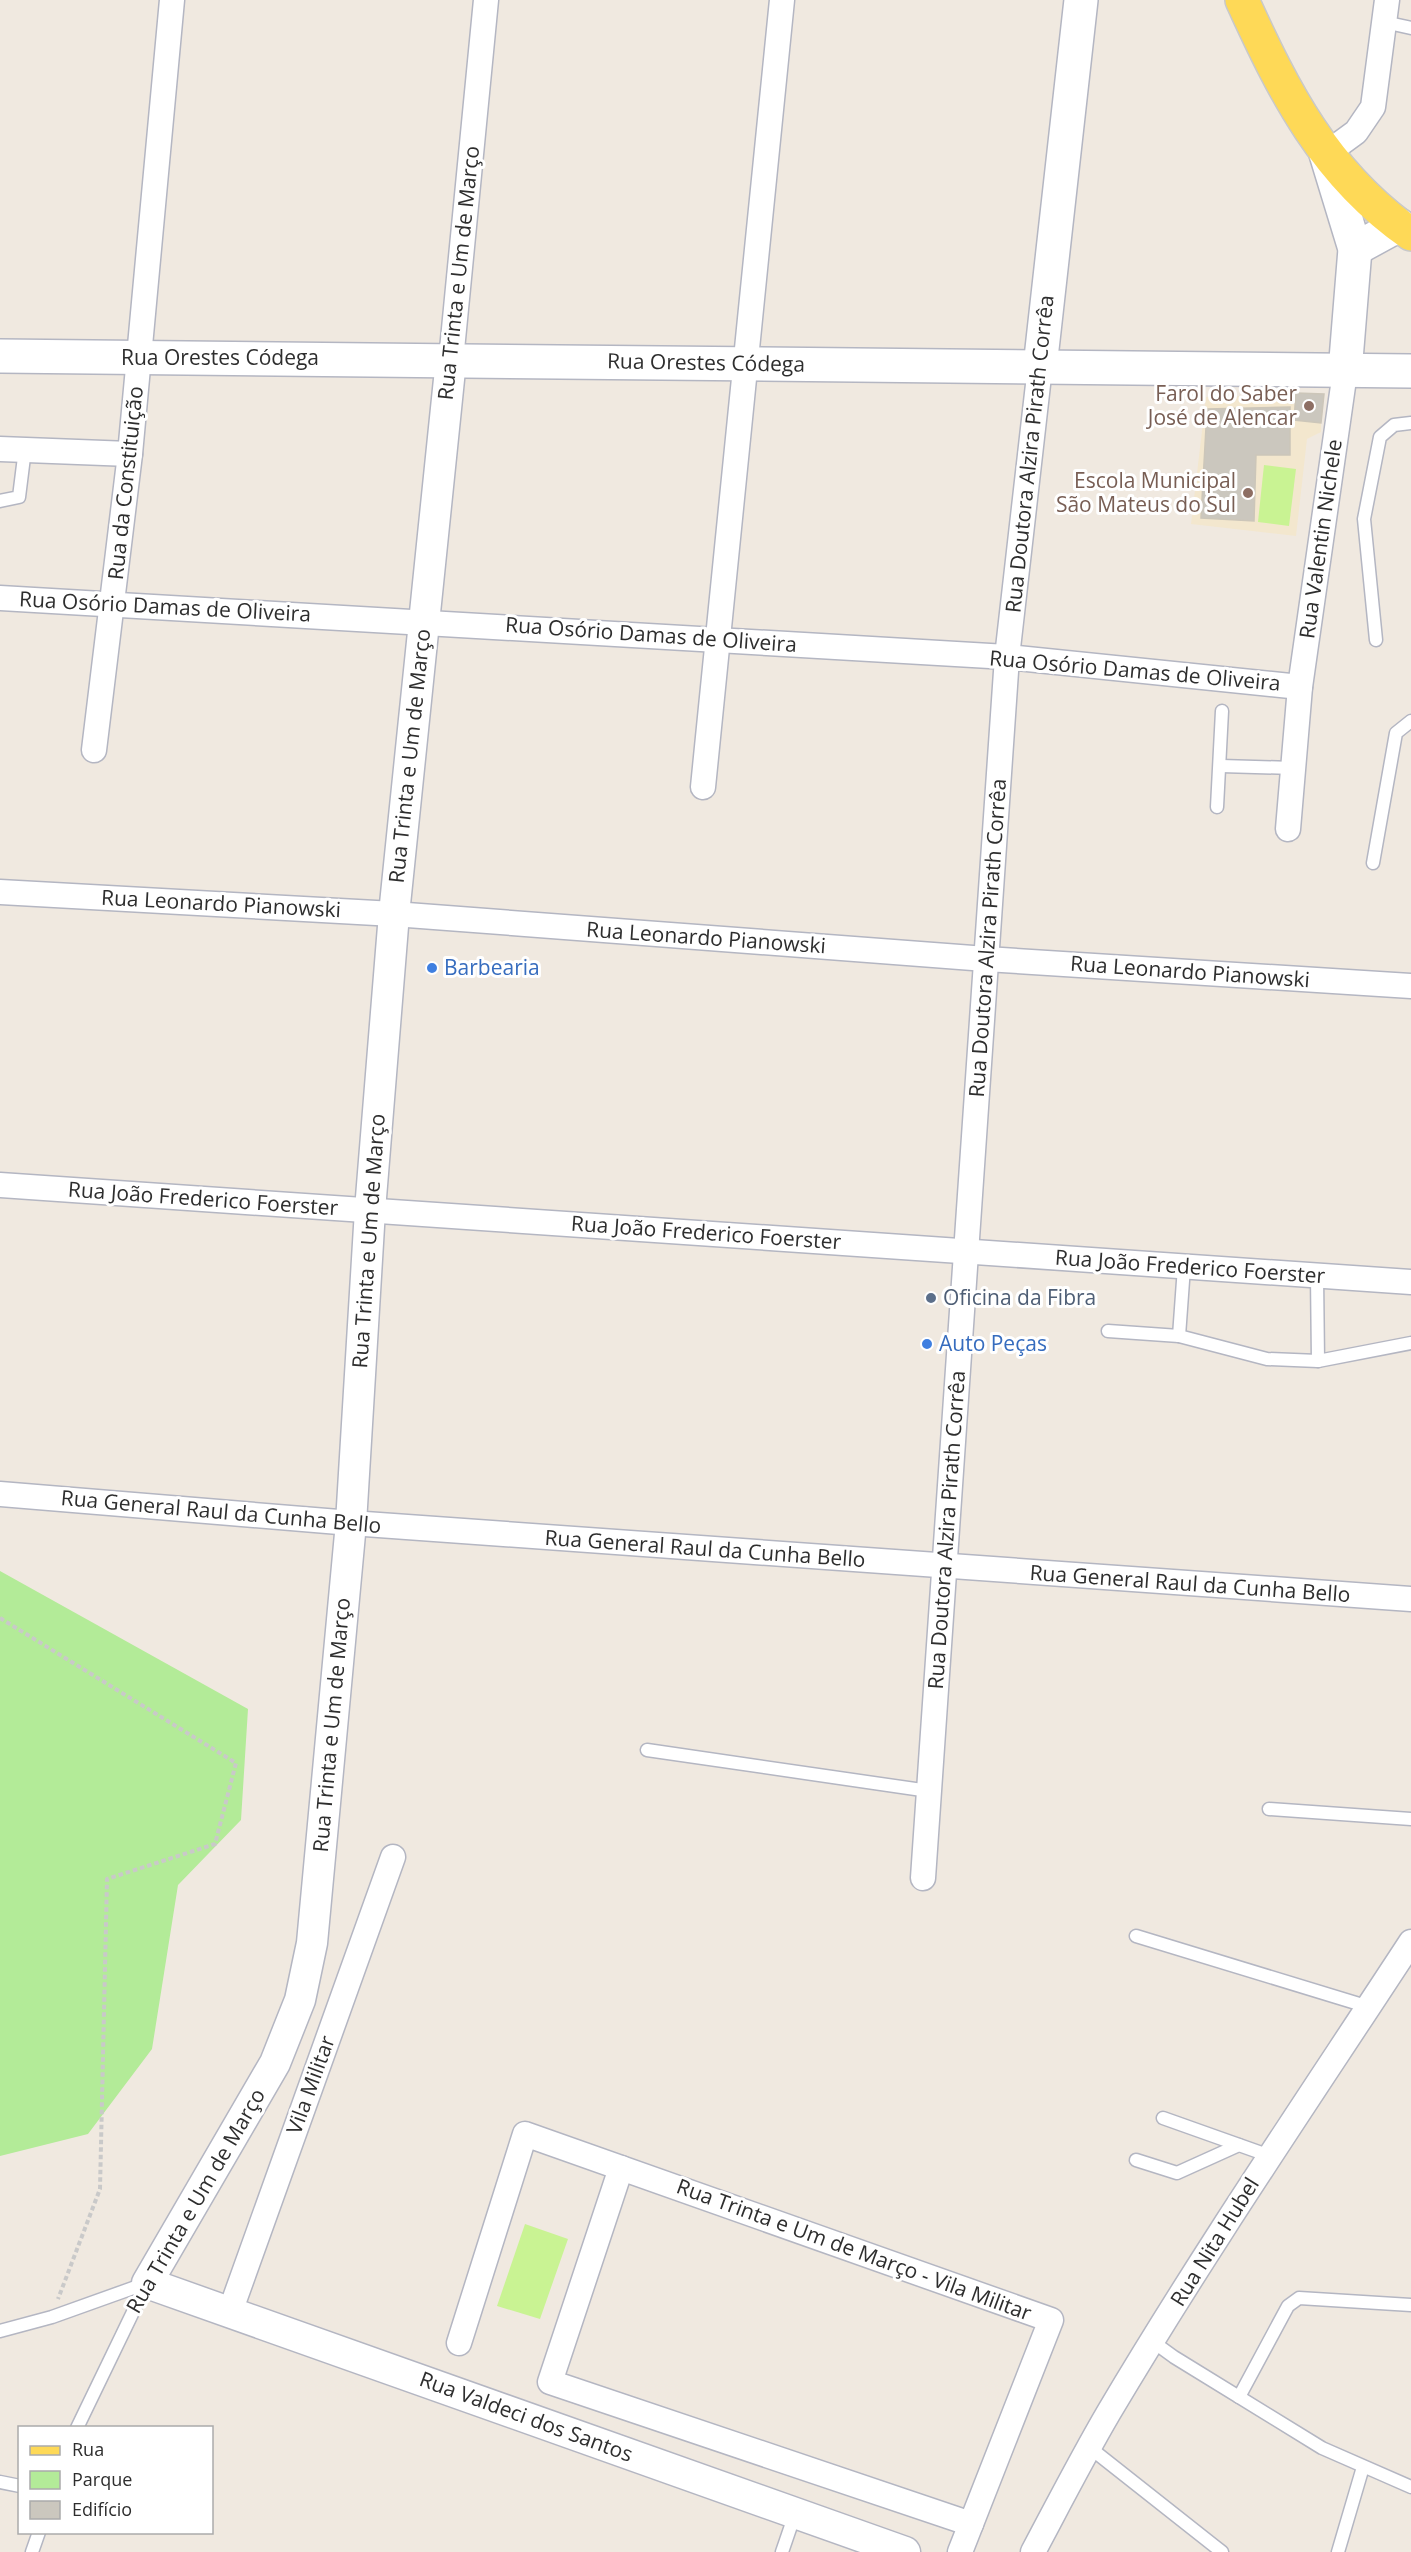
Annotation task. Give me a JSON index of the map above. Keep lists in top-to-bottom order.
{
  "streets": {
    "main road": ["Rua Orestes Códega", "Rua Doutora Alzira Pirath Corrêa", "Rua Valentin Nichele"],
    "street": [
      "Rua Trinta e Um de Março",
      "Rua da Constituição",
      "Rua Osório Damas de Oliveira",
      "Rua Leonardo Pianowski",
      "Rua João Frederico Foerster",
      "Rua General Raul da Cunha Bello",
      "Vila Militar",
      "Rua Nita Hubel",
      "Rua Trinta e Um de Março - Vila Militar",
      "Rua Valdeci dos Santos"
    ]
  },
  "crossings": [
    ["Rua Trinta e Um de Março", "Rua Orestes Códega"],
    ["Rua Trinta e Um de Março", "Rua Osório Damas de Oliveira"],
    ["Rua Trinta e Um de Março", "Rua Leonardo Pianowski"],
    ["Rua Trinta e Um de Março", "Rua João Frederico Foerster"],
    ["Rua Trinta e Um de Março", "Rua General Raul da Cunha Bello"],
    ["Rua Trinta e Um de Março", "Rua Valdeci dos Santos"],
    ["Rua Orestes Códega", "Rua Doutora Alzira Pirath Corrêa"],
    ["Rua Orestes Códega", "Rua da Constituição"],
    ["Rua Orestes Códega", "Rua Valentin Nichele"],
    ["Rua Doutora Alzira Pirath Corrêa", "Rua Osório Damas de Oliveira"],
    ["Rua Doutora Alzira Pirath Corrêa", "Rua Leonardo Pianowski"],
    ["Rua Doutora Alzira Pirath Corrêa", "Rua João Frederico Foerster"],
    ["Rua Doutora Alzira Pirath Corrêa", "Rua General Raul da Cunha Bello"],
    ["Rua da Constituição", "Rua Osório Damas de Oliveira"],
    ["Rua Valentin Nichele", "Rua Osório Damas de Oliveira"],
    ["Vila Militar", "Rua Valdeci dos Santos"]
  ],
  "places": [
    "Farol do Saber José de Alencar",
    "Escola Municipal São Mateus do Sul",
    "Barbearia",
    "Oficina da Fibra",
    "Auto Peças"
  ],
  "legend": ["Rua", "Parque", "Edifício"]
}
